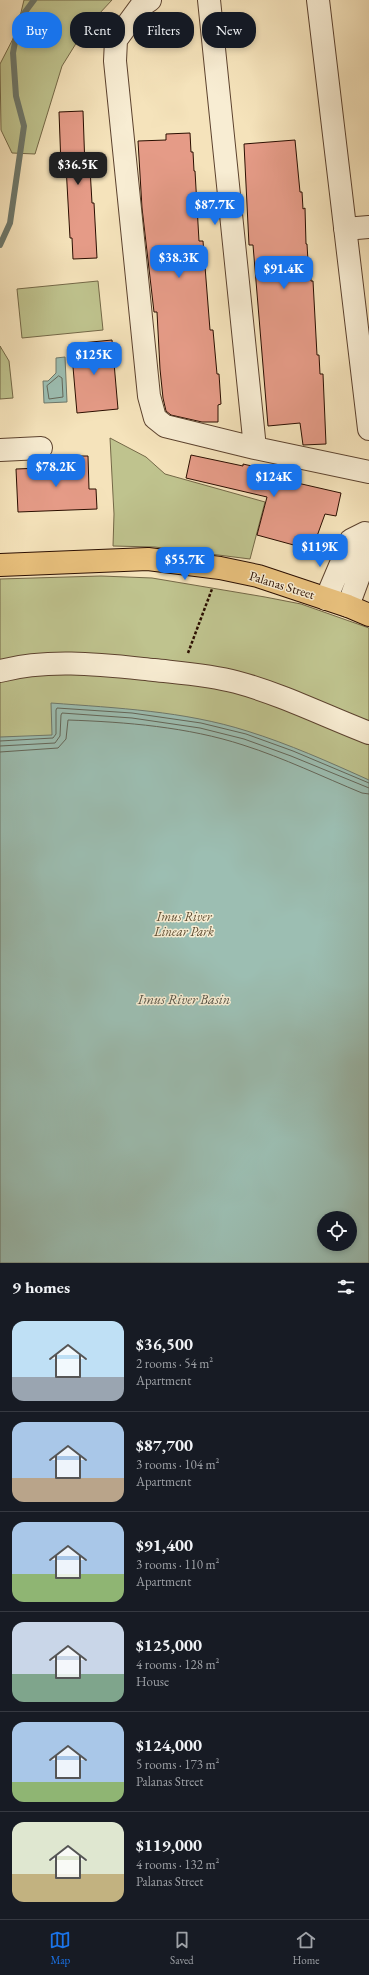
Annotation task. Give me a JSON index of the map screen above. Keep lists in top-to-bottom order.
{
  "streets": {
    "main road": ["Palanas Street"]
  },
  "water": ["Imus River Basin"],
  "parks": ["Imus River Linear Park"],
  "page": {
    "chip": [
      "Buy",
      "Rent",
      "Filters",
      "New"
    ],
    "price": [
      "$36.5K",
      "$87.7K",
      "$38.3K",
      "$91.4K",
      "$125K",
      "$78.2K",
      "$124K",
      "$119K",
      "$55.7K"
    ],
    "heading": "9 homes",
    "list": [
      {
        "name": "$36,500",
        "note": "2 rooms · 54 m² · Apartment"
      },
      {
        "name": "$87,700",
        "note": "3 rooms · 104 m² · Apartment"
      },
      {
        "name": "$91,400",
        "note": "3 rooms · 110 m² · Apartment"
      },
      {
        "name": "$125,000",
        "note": "4 rooms · 128 m² · House"
      },
      {
        "name": "$124,000",
        "note": "5 rooms · 173 m² · Palanas Street"
      },
      {
        "name": "$119,000",
        "note": "4 rooms · 132 m² · Palanas Street"
      }
    ],
    "tabs": ["Map", "Saved", "Home"]
  }
}
